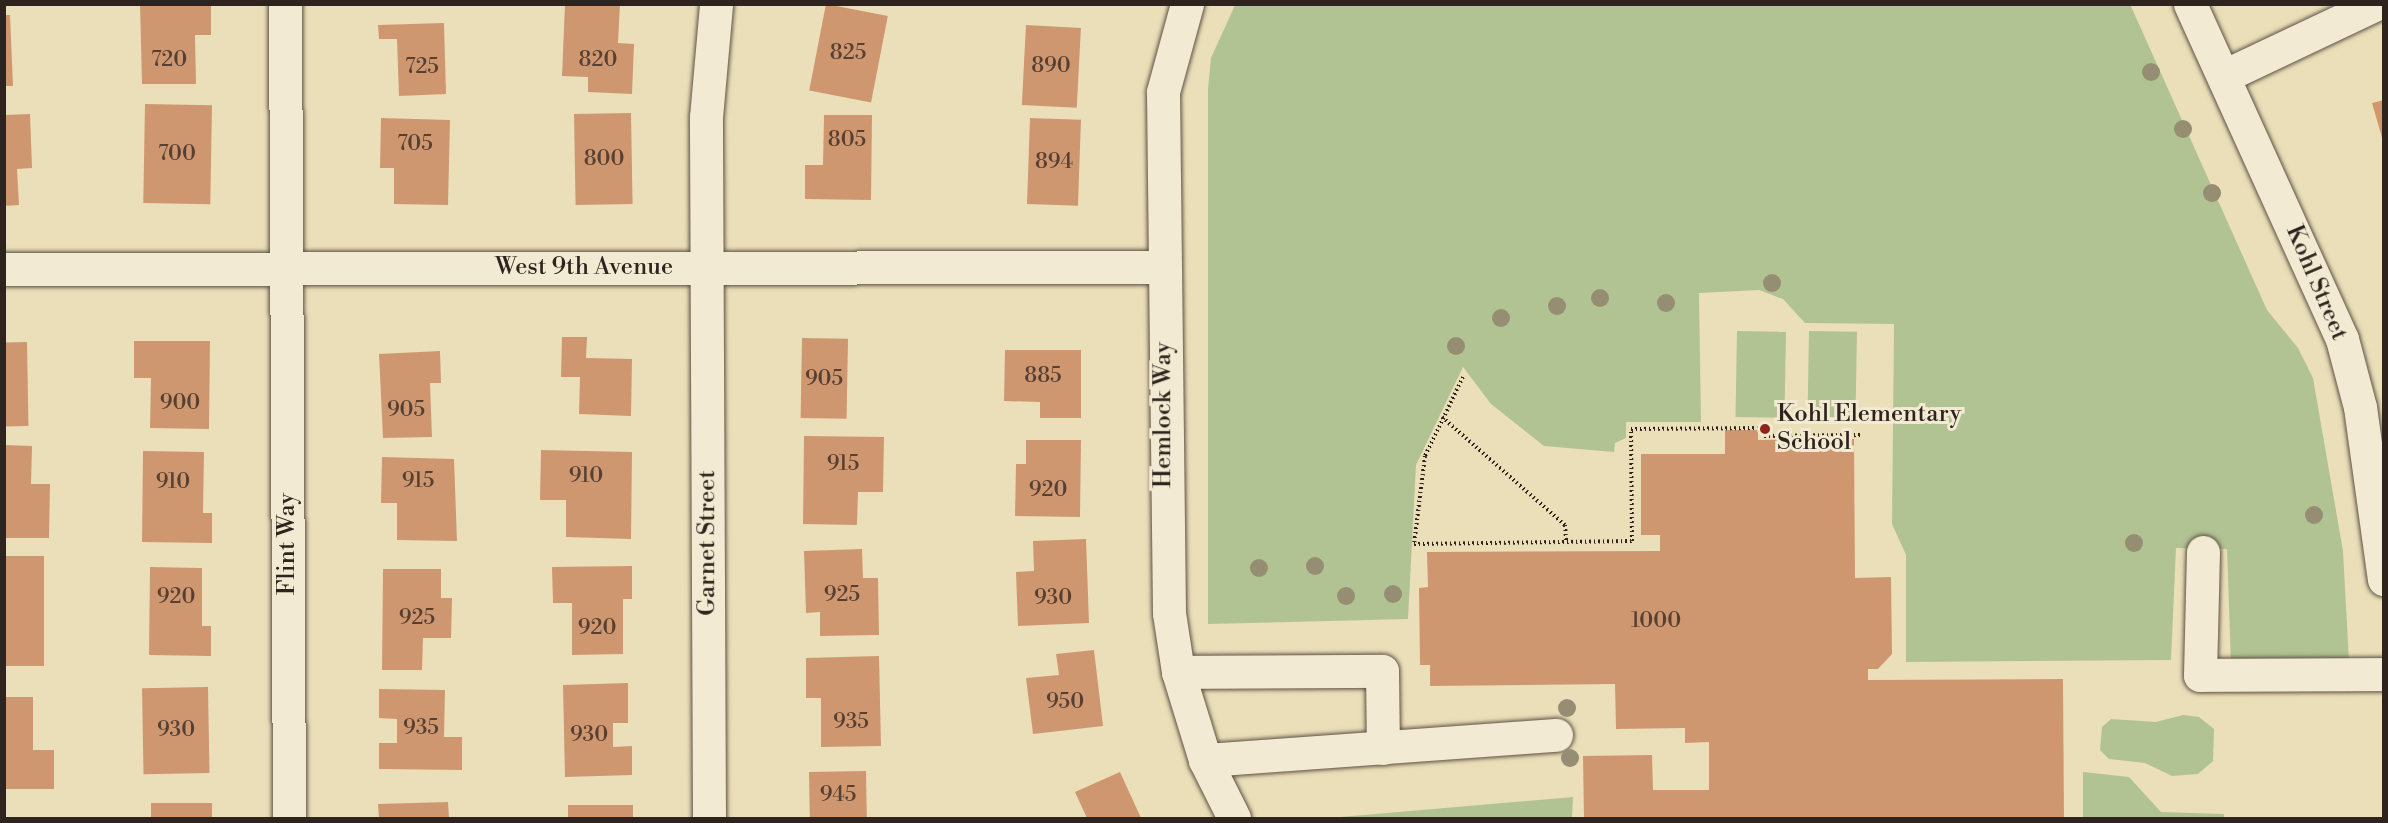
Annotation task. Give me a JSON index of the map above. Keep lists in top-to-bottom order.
{
  "streets": {
    "street": [
      "West 9th Avenue",
      "Kohl Street",
      "Hemlock Way",
      "Garnet Street",
      "Flint Way"
    ]
  },
  "crossings": [
    ["West 9th Avenue", "Hemlock Way"],
    ["West 9th Avenue", "Garnet Street"],
    ["West 9th Avenue", "Flint Way"]
  ],
  "places": ["Kohl Elementary School"],
  "house_numbers": [
    "825",
    "720",
    "820",
    "890",
    "725",
    "805",
    "705",
    "700",
    "800",
    "894",
    "885",
    "905",
    "900",
    "905",
    "915",
    "910",
    "915",
    "910",
    "920",
    "925",
    "920",
    "930",
    "925",
    "1000",
    "920",
    "950",
    "935",
    "935",
    "930",
    "930",
    "945"
  ]
}
